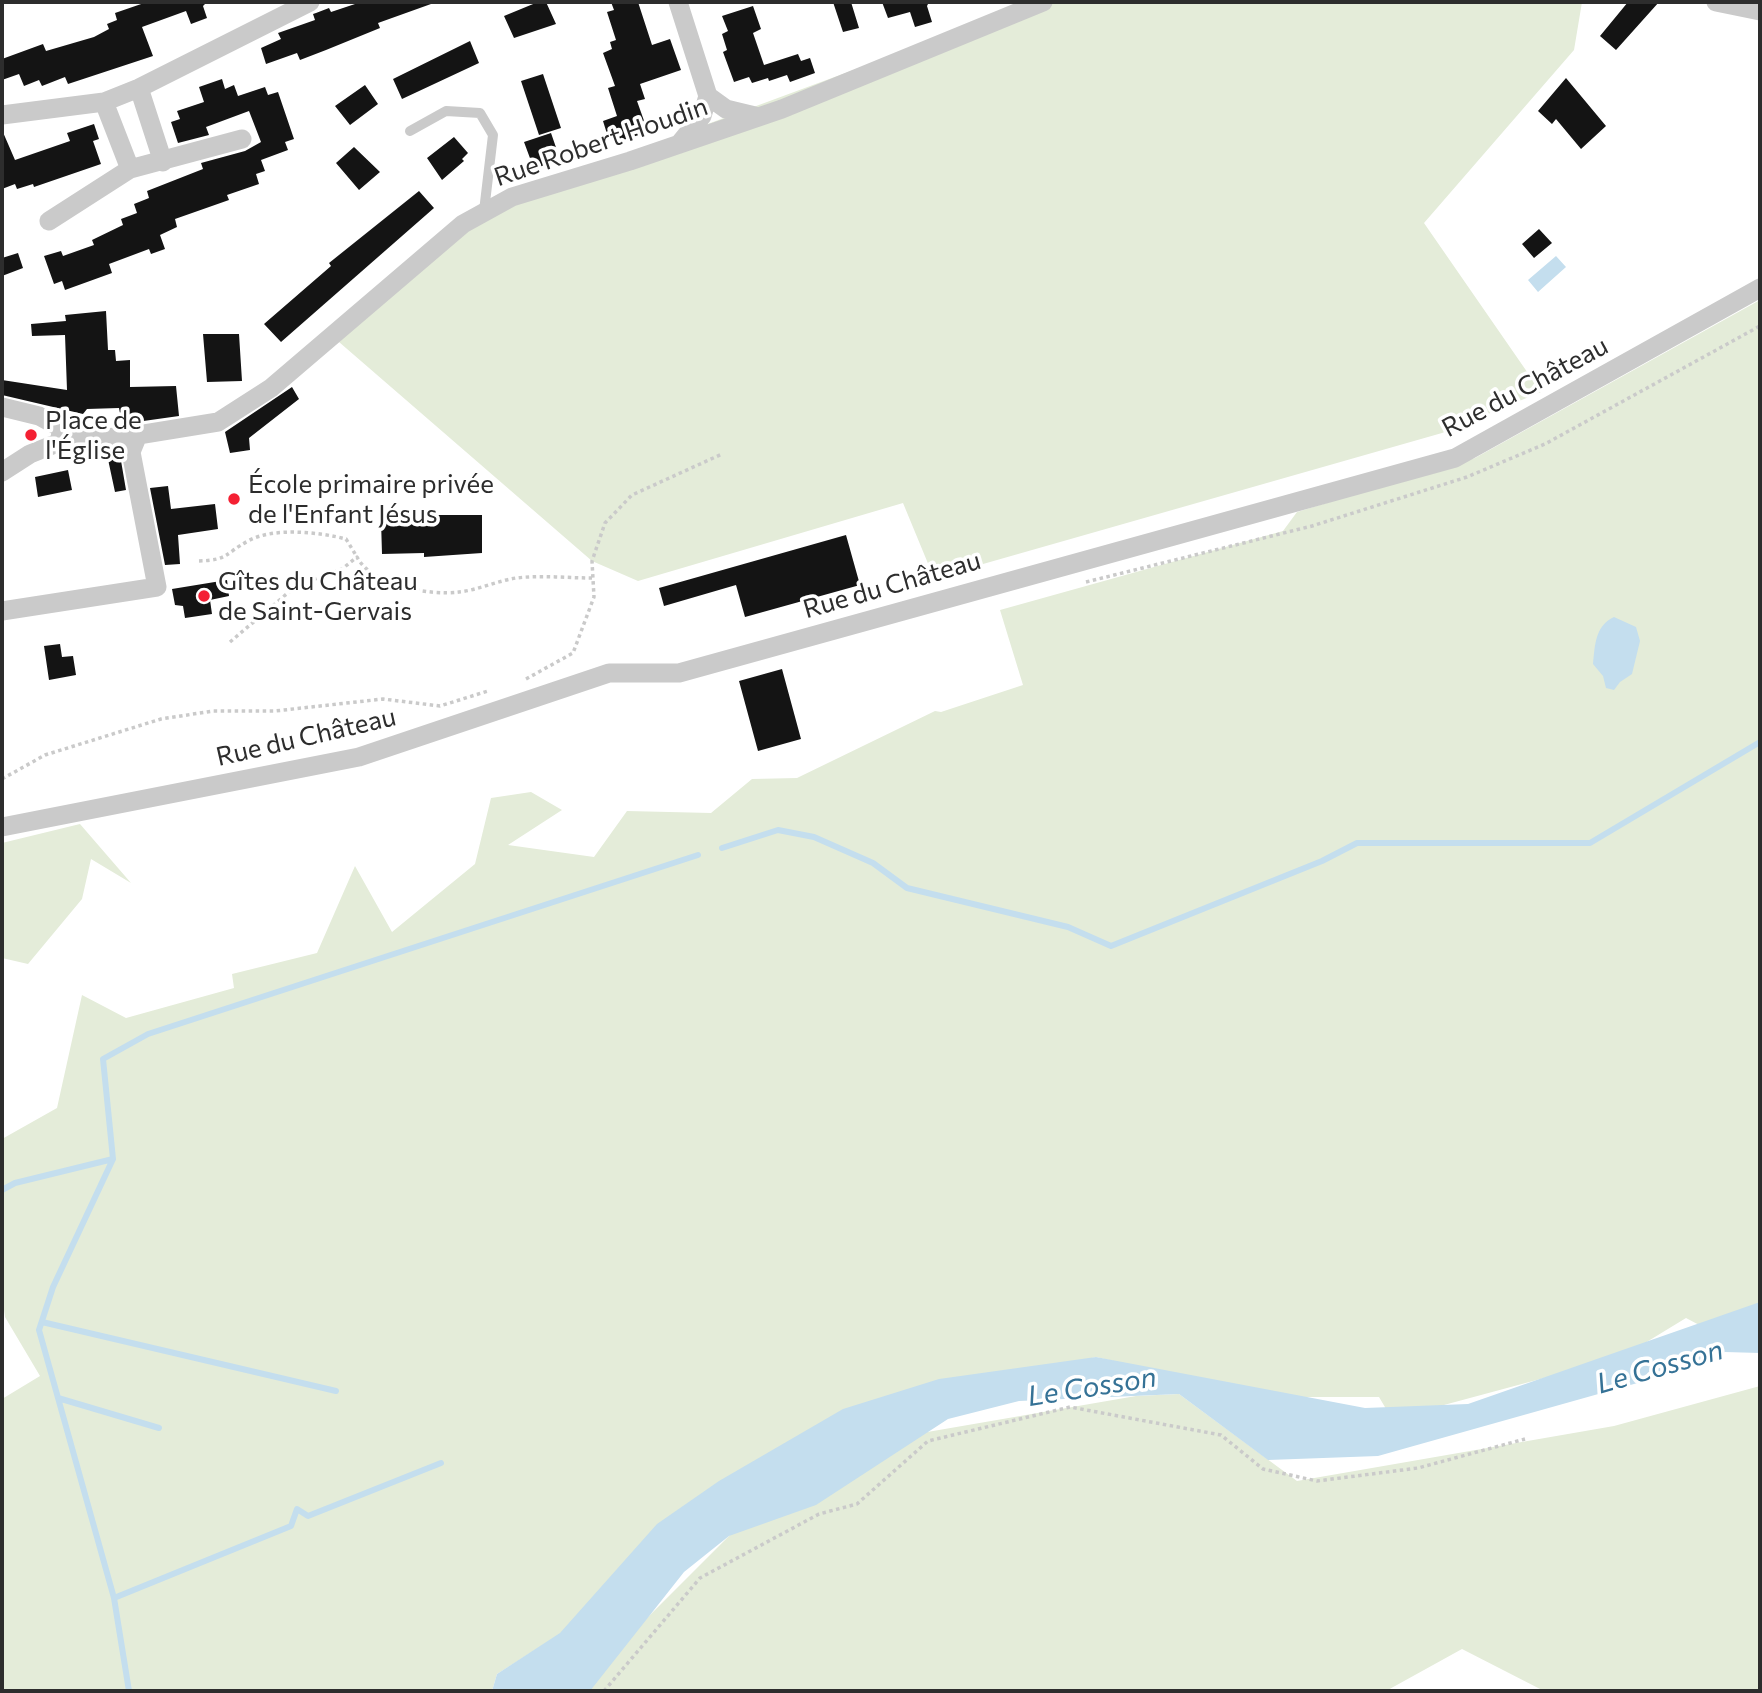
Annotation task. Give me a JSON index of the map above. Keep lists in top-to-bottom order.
{
  "streets": {
    "street": ["Rue Robert Houdin", "Rue du Château"]
  },
  "water": ["Le Cosson"],
  "places": ["Place de l'Église", "École primaire privée de l'Enfant Jésus", "Gîtes du Château de Saint-Gervais"]
}
